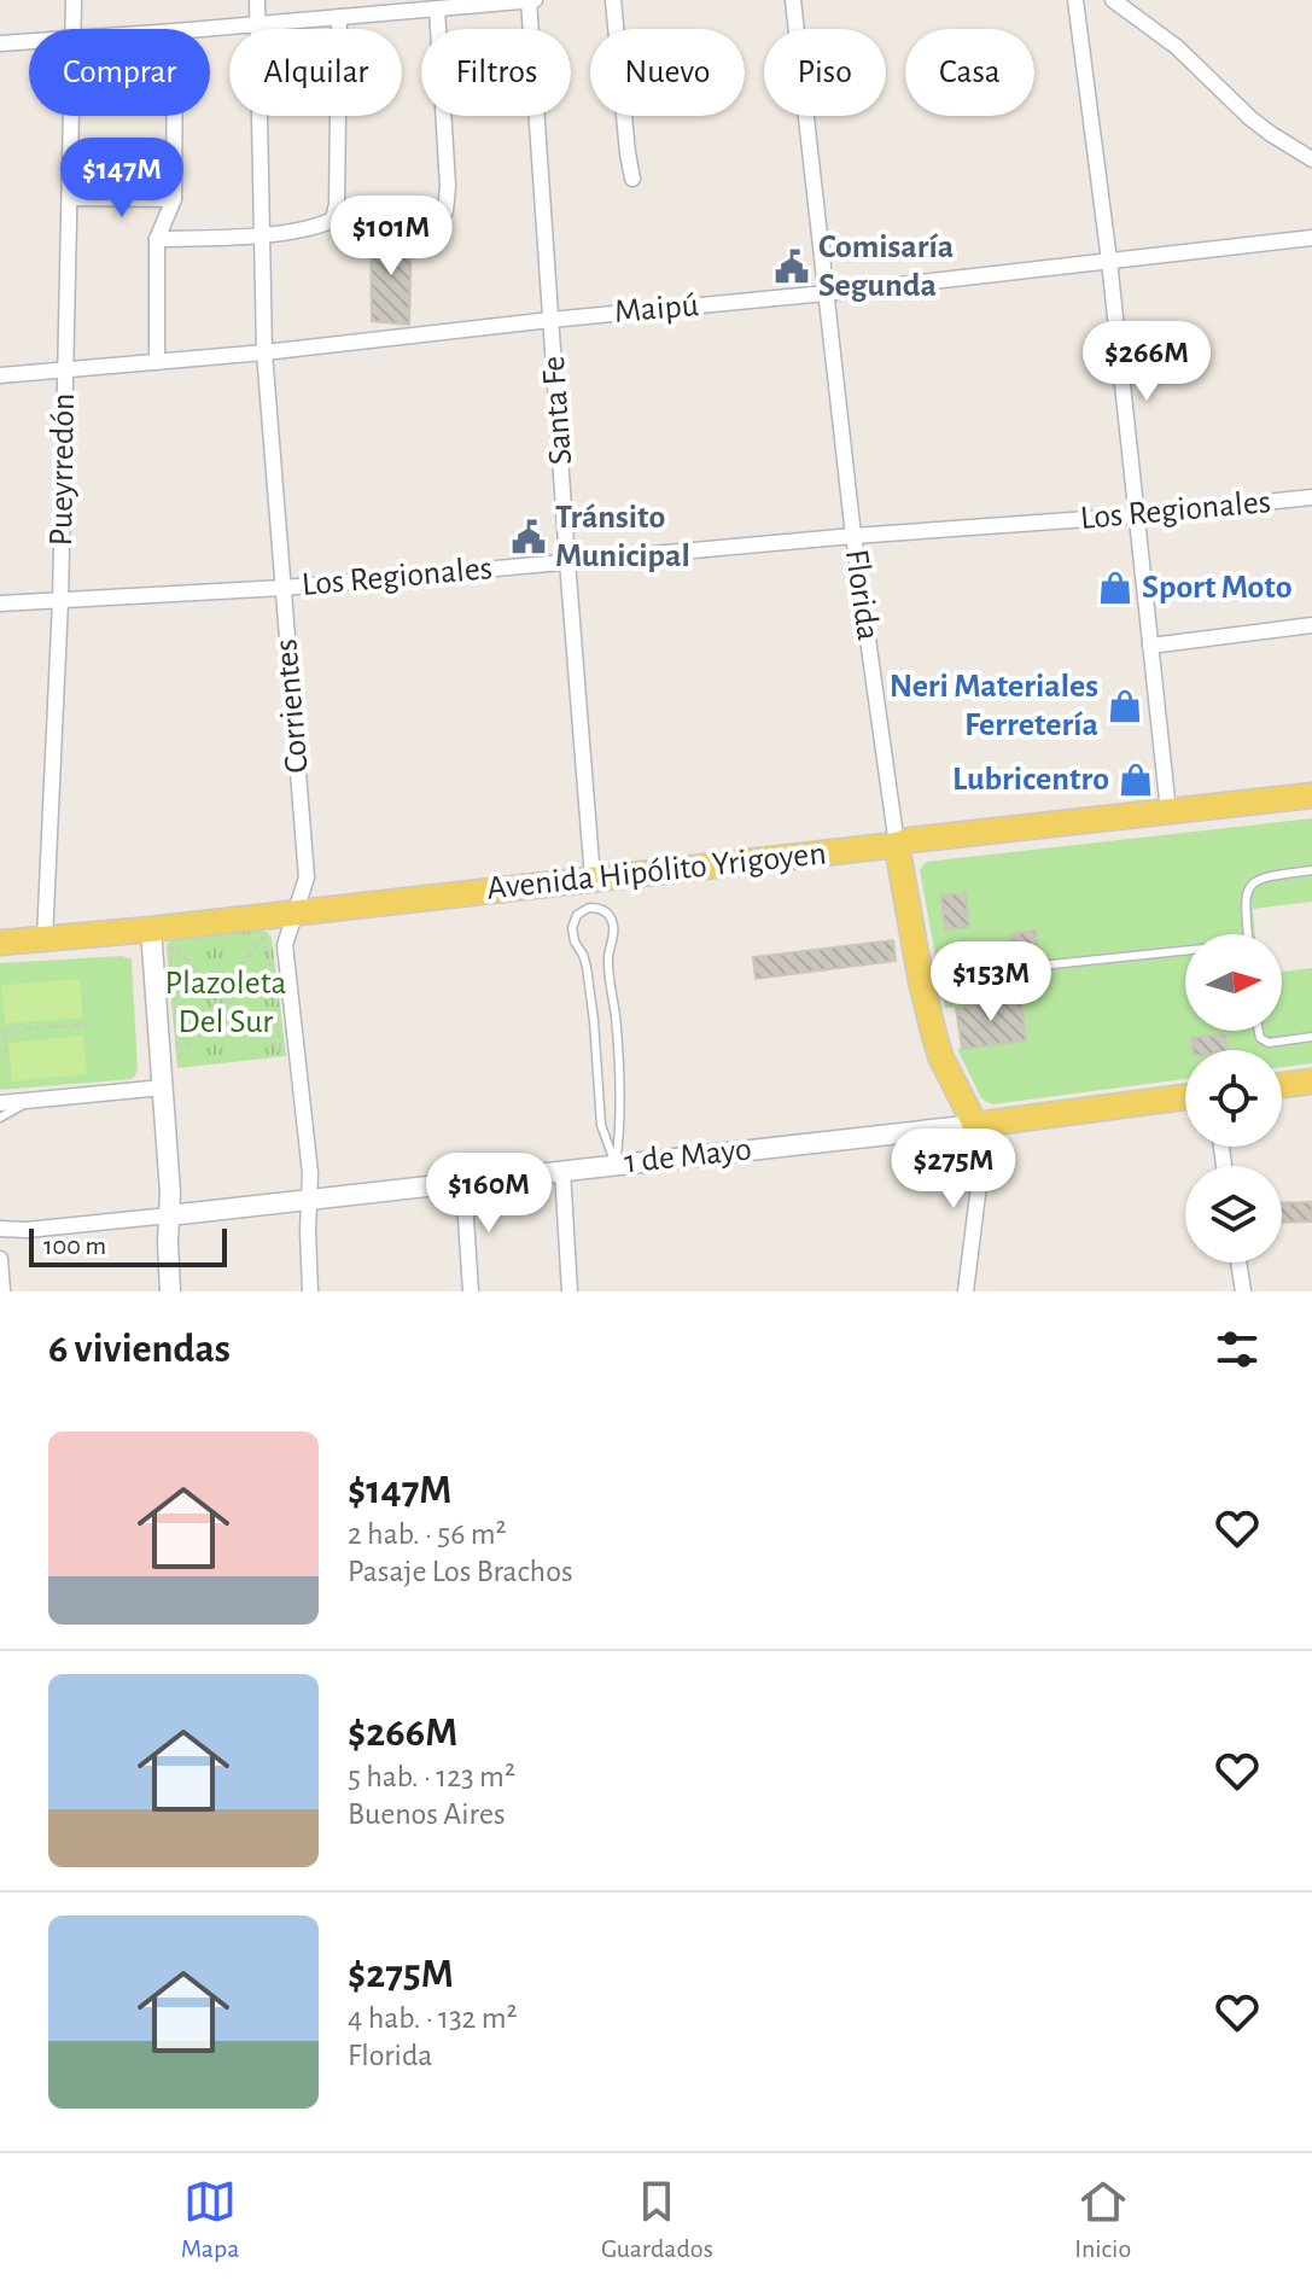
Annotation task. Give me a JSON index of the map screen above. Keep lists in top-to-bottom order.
{
  "streets": {
    "main road": ["Florida", "Avenida Hipólito Yrigoyen", "1 de Mayo"],
    "street": [
      "Maipú",
      "Santa Fe",
      "Pueyrredón",
      "Los Regionales",
      "Corrientes"
    ]
  },
  "crossings": [
    ["Maipú", "Santa Fe"],
    ["Maipú", "Pueyrredón"],
    ["Maipú", "Florida"],
    ["Maipú", "Corrientes"],
    ["Santa Fe", "Los Regionales"],
    ["Santa Fe", "Avenida Hipólito Yrigoyen"],
    ["Pueyrredón", "Los Regionales"],
    ["Pueyrredón", "Avenida Hipólito Yrigoyen"],
    ["Los Regionales", "Florida"],
    ["Los Regionales", "Corrientes"],
    ["Florida", "Avenida Hipólito Yrigoyen"],
    ["Florida", "1 de Mayo"],
    ["Corrientes", "Avenida Hipólito Yrigoyen"],
    ["Corrientes", "1 de Mayo"]
  ],
  "parks": ["Plazoleta Del Sur"],
  "places": {
    "public building": ["Comisaría Segunda", "Tránsito Municipal"],
    "shop": ["Sport Moto", "Neri Materiales Ferretería", "Lubricentro"]
  },
  "scale_bar": "100 m",
  "north": "right",
  "page": {
    "chip": [
      "Comprar",
      "Alquilar",
      "Filtros",
      "Nuevo",
      "Piso",
      "Casa"
    ],
    "price": [
      "$147M",
      "$101M",
      "$266M",
      "$153M",
      "$275M",
      "$160M"
    ],
    "scale": "100 m",
    "heading": "6 viviendas",
    "list": [
      {
        "name": "$147M",
        "note": "2 hab. · 56 m² · Pasaje Los Brachos"
      },
      {
        "name": "$266M",
        "note": "5 hab. · 123 m² · Buenos Aires"
      },
      {
        "name": "$275M",
        "note": "4 hab. · 132 m² · Florida"
      }
    ],
    "tabs": ["Mapa", "Guardados", "Inicio"]
  }
}
